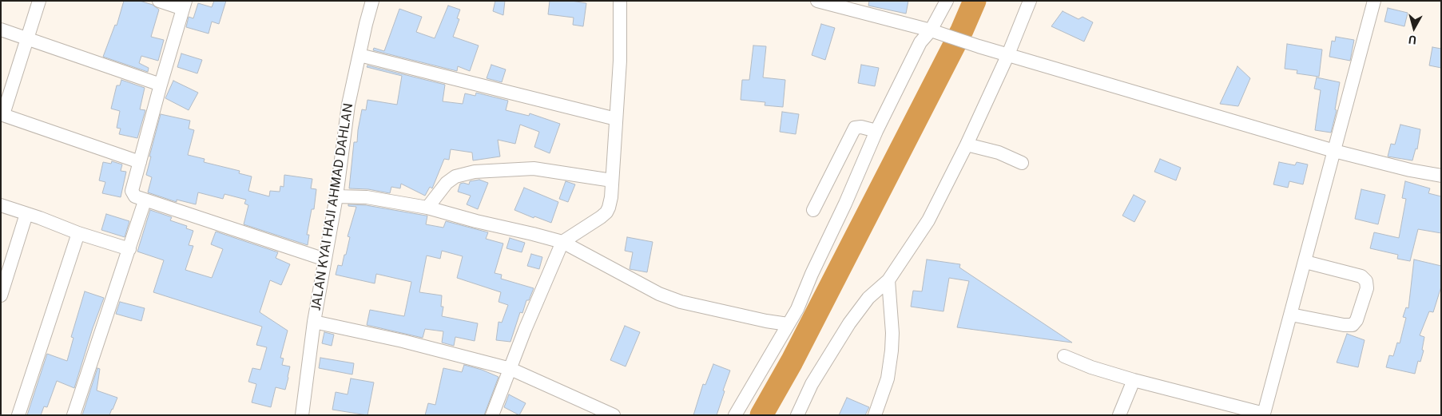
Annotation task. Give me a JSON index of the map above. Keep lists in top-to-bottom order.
{
  "streets": {
    "street": ["JALAN KYAI HAJI AHMAD DAHLAN"]
  },
  "north": "bottom"
}
